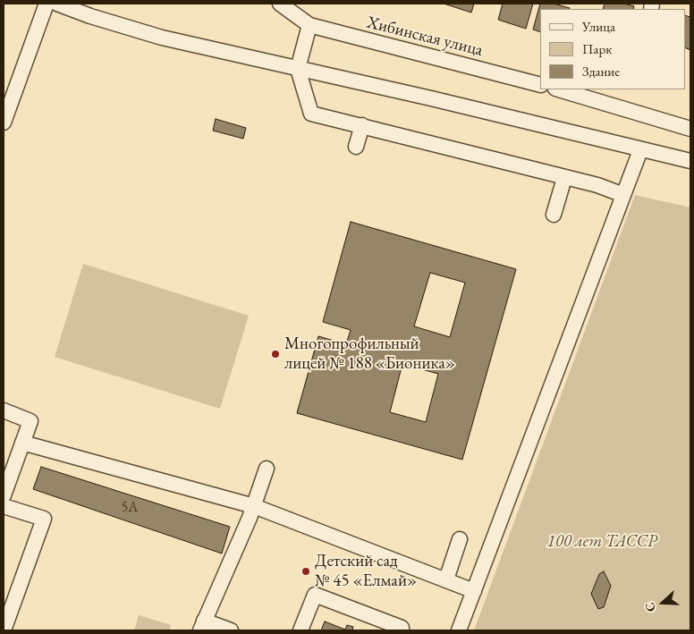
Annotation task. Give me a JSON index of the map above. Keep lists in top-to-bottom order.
{
  "streets": {
    "street": ["Хибинская улица"]
  },
  "parks": ["100 лет ТАССР"],
  "places": ["Многопрофильный лицей № 188 «Бионика»", "Детский сад № 45 «Елмай»"],
  "house_numbers": ["5А"],
  "legend": ["Улица", "Парк", "Здание"],
  "north": "left"
}
